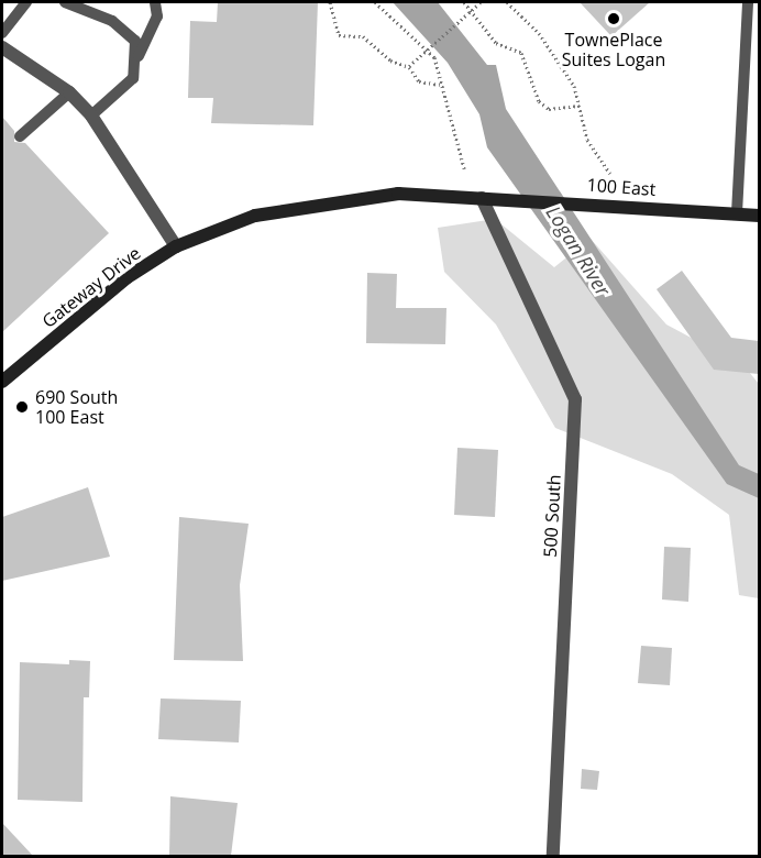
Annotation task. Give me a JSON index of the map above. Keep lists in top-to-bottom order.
{
  "streets": {
    "main road": ["100 East", "Gateway Drive"],
    "street": ["500 South"]
  },
  "crossings": [
    ["100 East", "Gateway Drive"],
    ["100 East", "500 South"],
    ["Gateway Drive", "500 South"]
  ],
  "water": ["Logan River"],
  "places": ["TownePlace Suites Logan", "690 South 100 East"]
}
